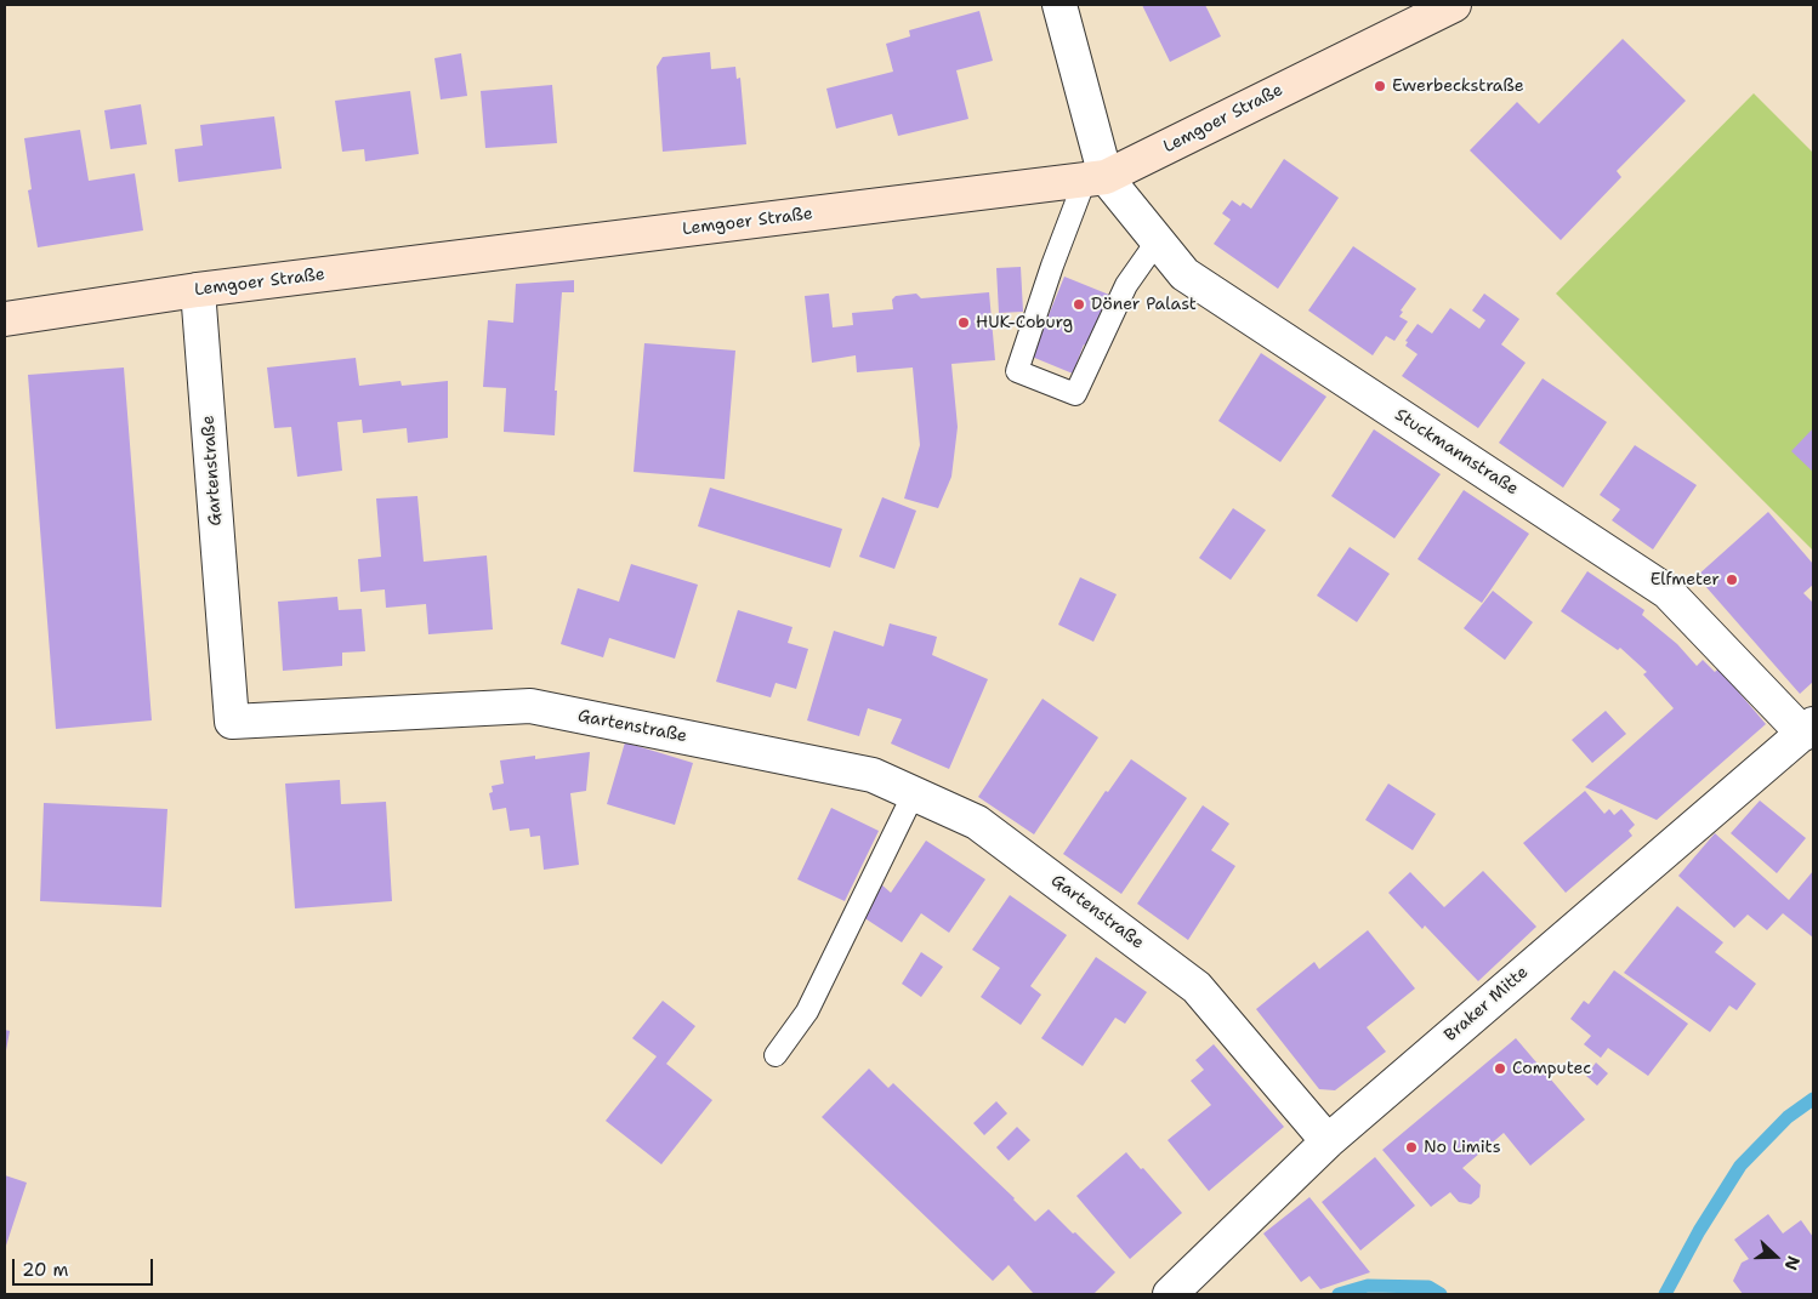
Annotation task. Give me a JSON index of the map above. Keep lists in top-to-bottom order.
{
  "streets": {
    "main road": ["Lemgoer Straße"],
    "street": ["Stuckmannstraße", "Gartenstraße", "Braker Mitte"]
  },
  "crossings": [
    ["Lemgoer Straße", "Stuckmannstraße"],
    ["Lemgoer Straße", "Gartenstraße"],
    ["Stuckmannstraße", "Braker Mitte"],
    ["Gartenstraße", "Braker Mitte"]
  ],
  "places": [
    "Ewerbeckstraße",
    "Döner Palast",
    "HUK-Coburg",
    "Elfmeter",
    "Computec",
    "No Limits"
  ],
  "scale_bar": "20 m",
  "north": "right"
}
